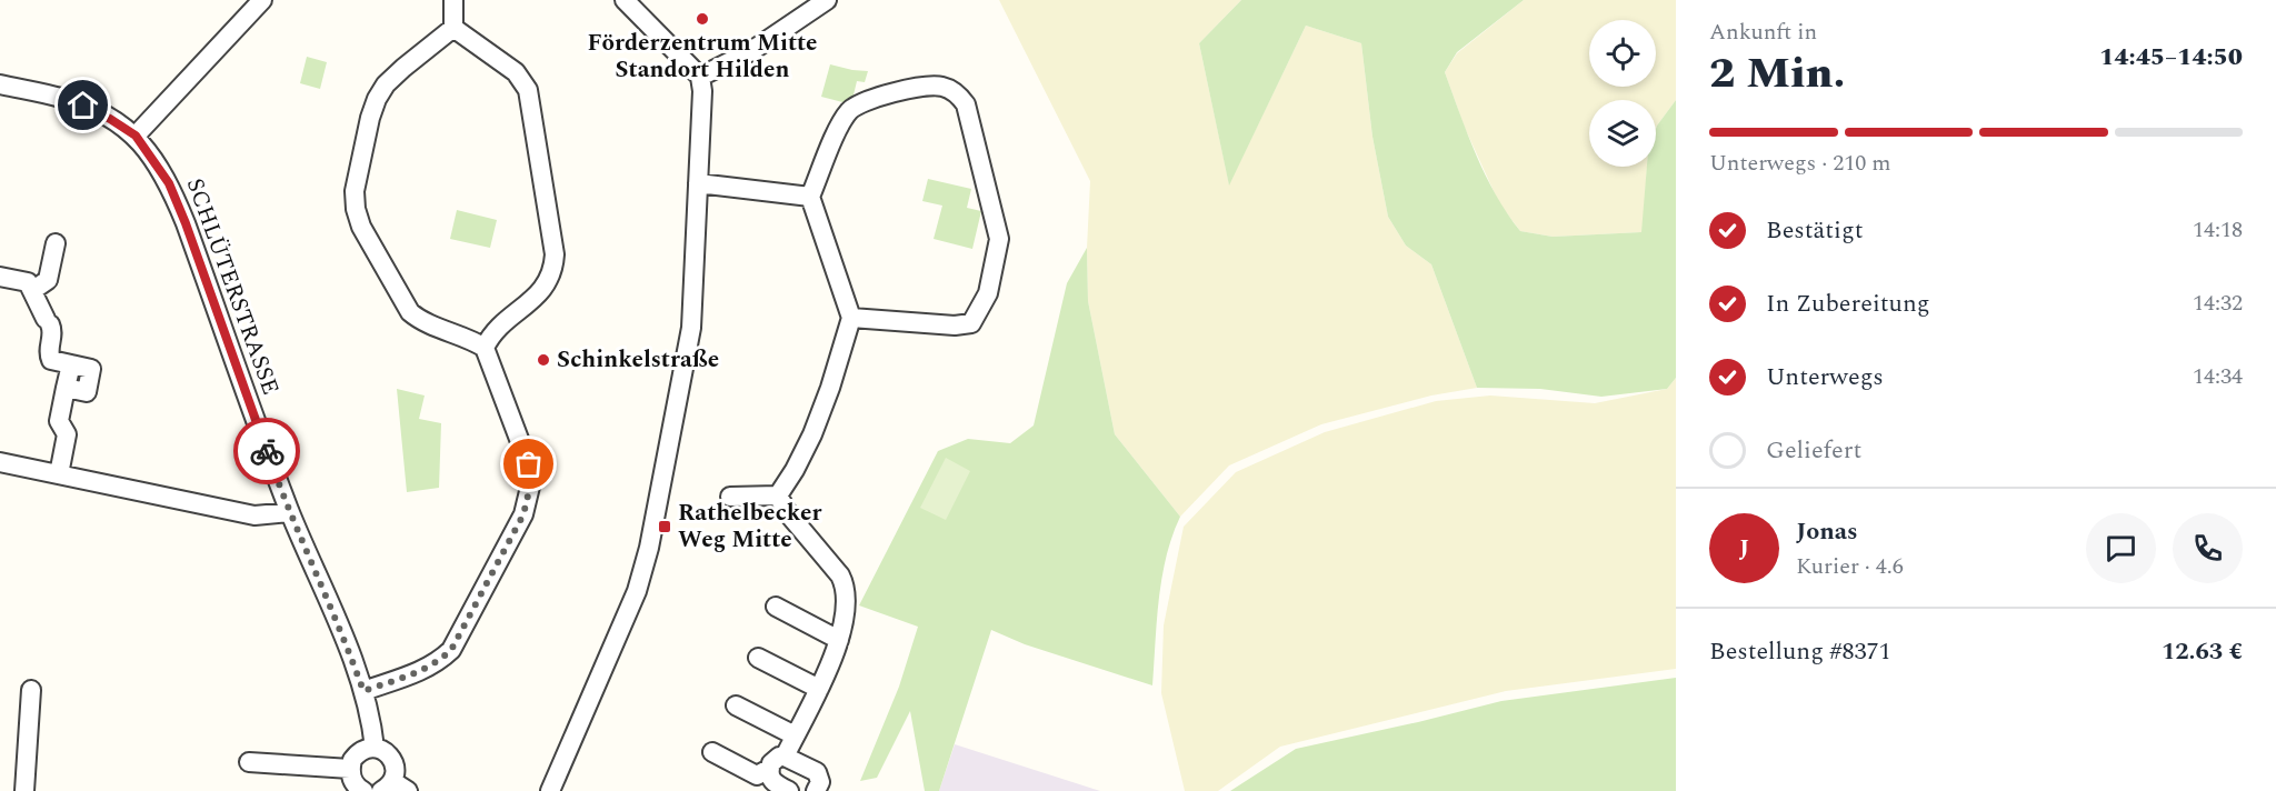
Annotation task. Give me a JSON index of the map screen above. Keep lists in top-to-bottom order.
{
  "streets": {
    "street": ["SCHLÜTERSTRASSE"]
  },
  "places": {
    "other": ["Förderzentrum Mitte Standort Hilden", "Schinkelstraße"],
    "transit": ["Rathelbecker Weg Mitte"]
  },
  "page": {
    "heading": ["2 Min.", "Ankunft in", "14:45–14:50"],
    "panel": [
      "Jonas",
      "Kurier · 4.6",
      "Bestellung #8371",
      "12.63 €"
    ],
    "bar": "Unterwegs · 210 m",
    "list": [
      ["Bestätigt", "14:18"],
      ["In Zubereitung", "14:32"],
      ["Unterwegs", "14:34"],
      "Geliefert"
    ],
    "round": "J"
  }
}
